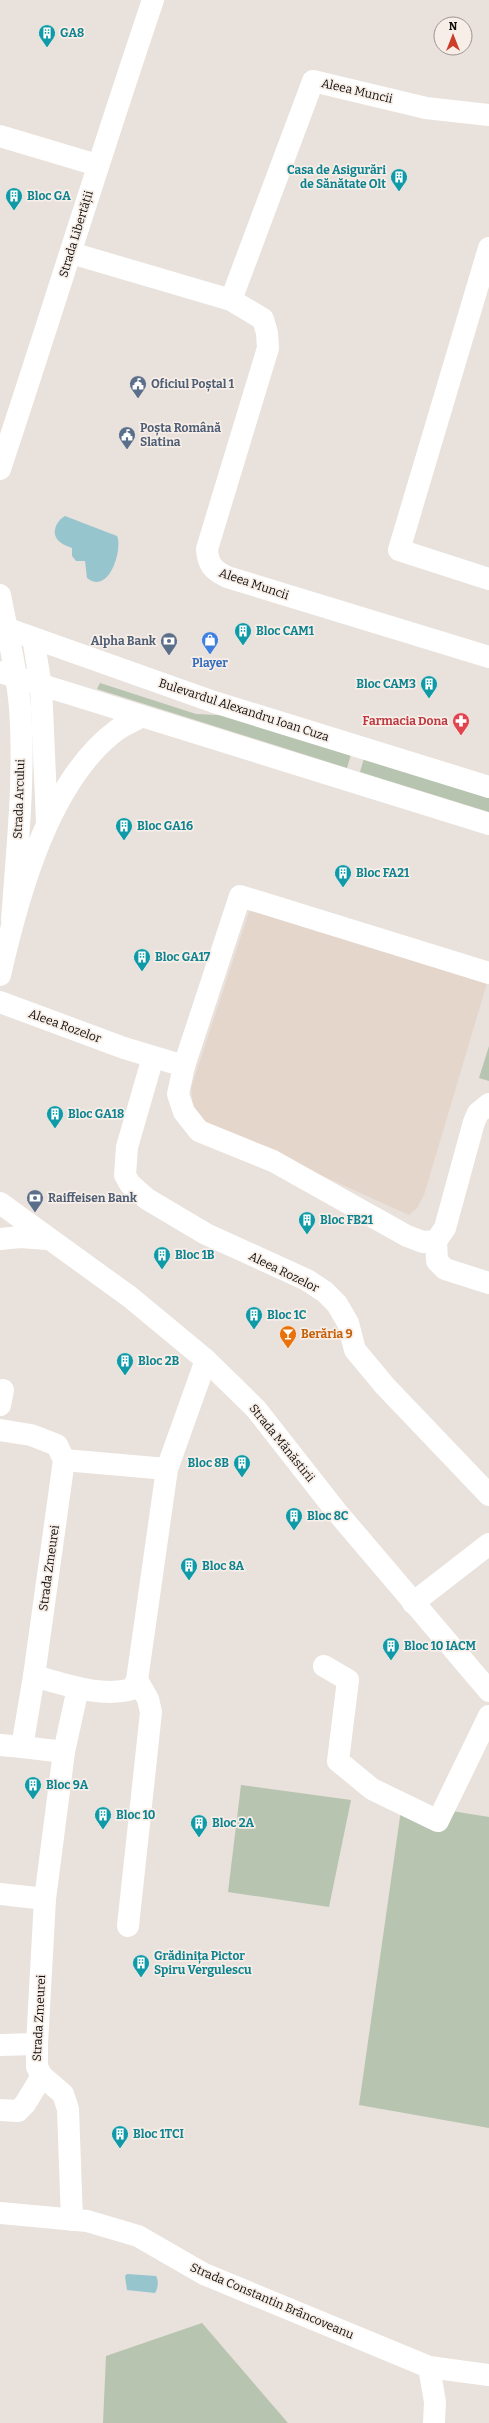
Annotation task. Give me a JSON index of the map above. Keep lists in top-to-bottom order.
{
  "streets": {
    "street": [
      "Aleea Muncii",
      "Strada Libertății",
      "Bulevardul Alexandru Ioan Cuza",
      "Strada Arcului",
      "Aleea Rozelor",
      "Strada Mănăstirii",
      "Strada Zmeurei",
      "Strada Constantin Brâncoveanu"
    ]
  },
  "crossings": [
    ["Aleea Muncii", "Strada Libertății"],
    ["Bulevardul Alexandru Ioan Cuza", "Strada Arcului"],
    ["Strada Zmeurei", "Strada Constantin Brâncoveanu"]
  ],
  "places": {
    "building": [
      "GA8",
      "Casa de Asigurări de Sănătate Olt",
      "Bloc GA",
      "Bloc CAM1",
      "Bloc CAM3",
      "Bloc GA16",
      "Bloc FA21",
      "Bloc GA17",
      "Bloc GA18",
      "Bloc FB21",
      "Bloc 1B",
      "Bloc 1C",
      "Bloc 2B",
      "Bloc 8B",
      "Bloc 8C",
      "Bloc 8A",
      "Bloc 10 IACM",
      "Bloc 9A",
      "Bloc 10",
      "Bloc 2A",
      "Grădinița Pictor Spiru Vergulescu",
      "Bloc 1TCI"
    ],
    "public building": ["Oficiul Poștal 1", "Poșta Română Slatina"],
    "shop": ["Player"],
    "bank": ["Alpha Bank", "Raiffeisen Bank"],
    "pharmacy": ["Farmacia Dona"],
    "bar": ["Berăria 9"]
  },
  "north": "top"
}
